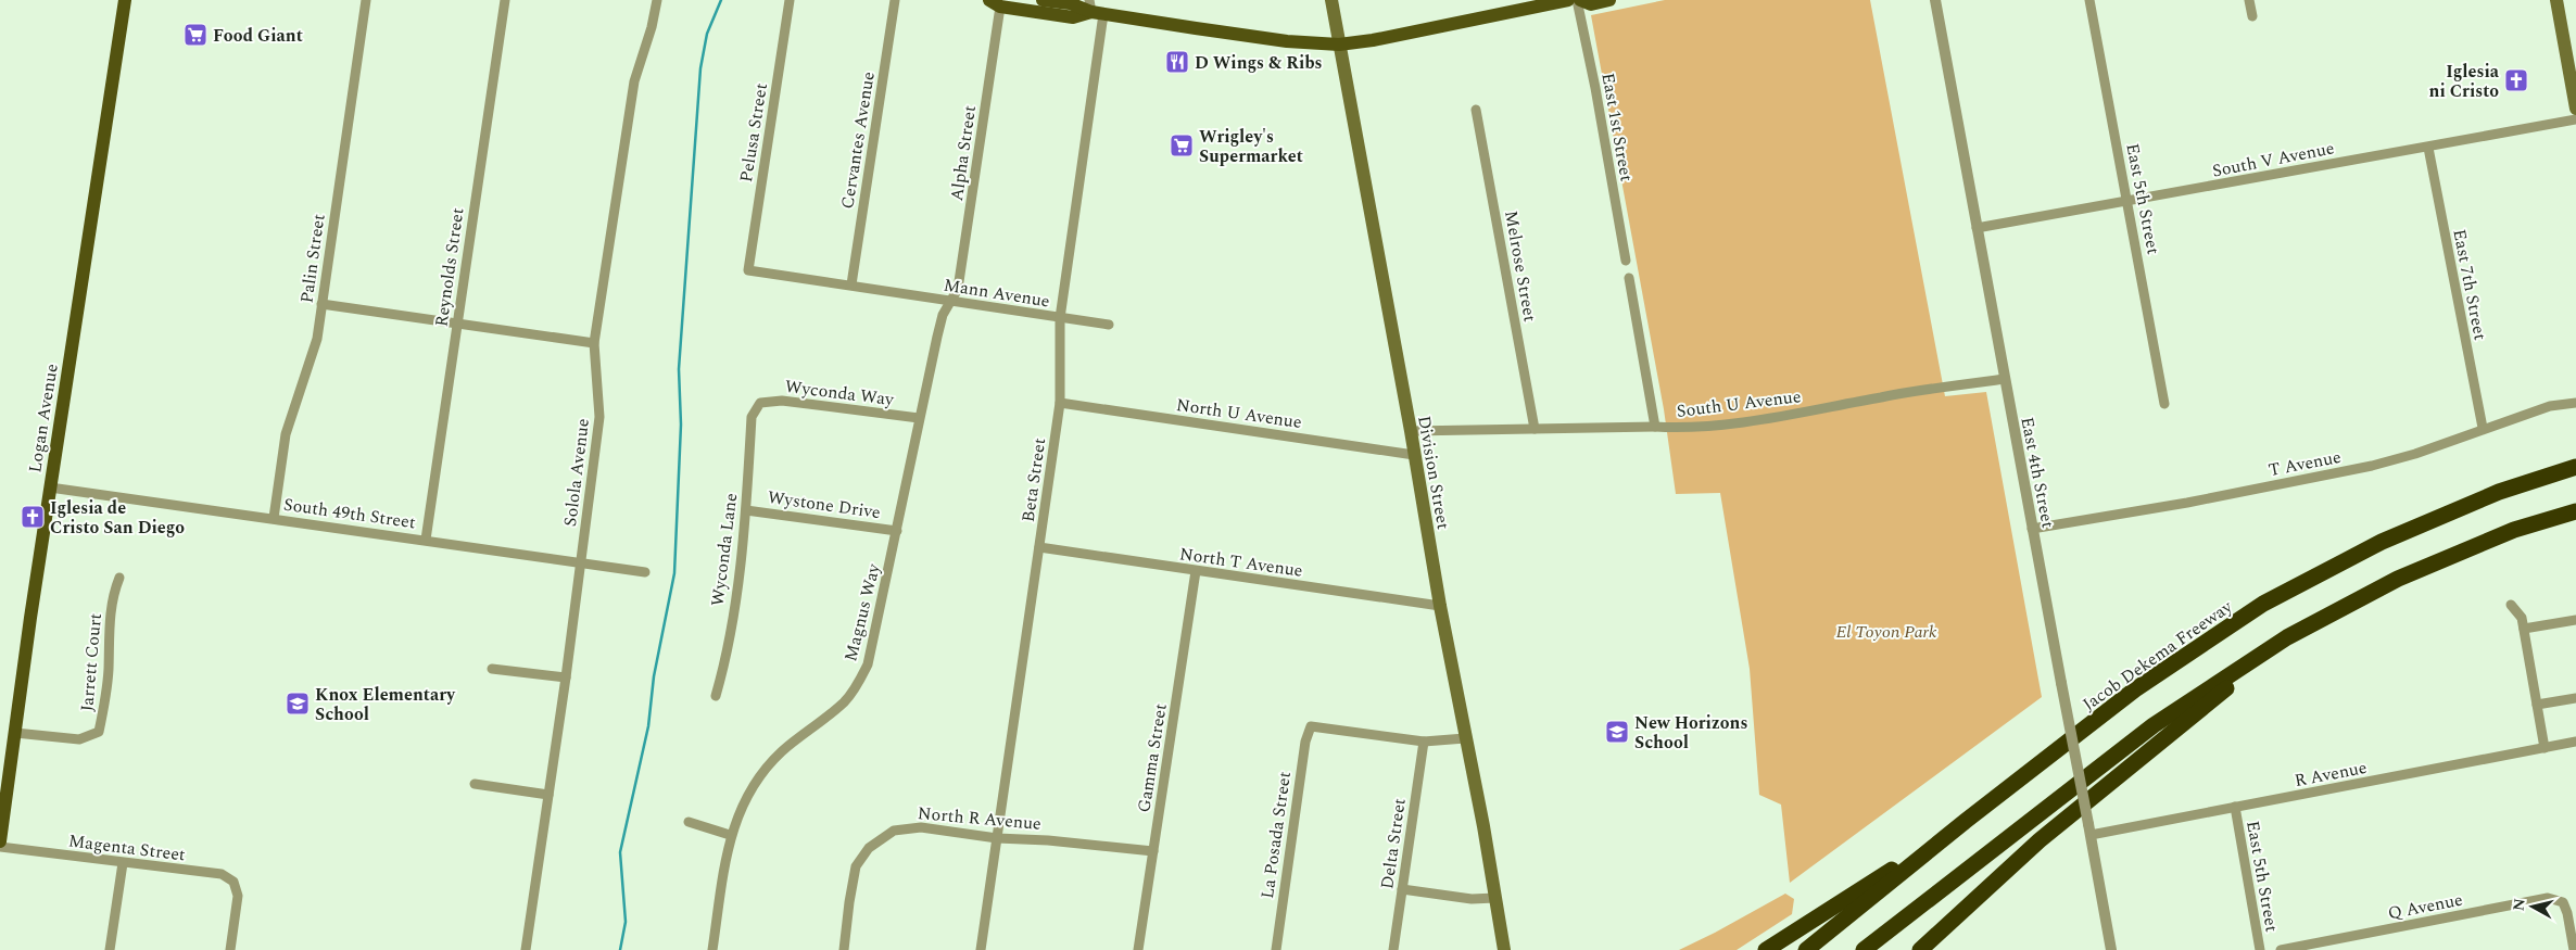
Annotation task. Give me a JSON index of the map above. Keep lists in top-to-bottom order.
{
  "streets": {
    "highway": ["Jacob Dekema Freeway"],
    "main road": ["Logan Avenue", "Division Street"],
    "street": [
      "East 1st Street",
      "Pelusa Street",
      "Cervantes Avenue",
      "Alpha Street",
      "South V Avenue",
      "East 5th Street",
      "Palin Street",
      "Melrose Street",
      "Reynolds Street",
      "East 7th Street",
      "Mann Avenue",
      "Wyconda Way",
      "South U Avenue",
      "North U Avenue",
      "T Avenue",
      "Solola Avenue",
      "East 4th Street",
      "Beta Street",
      "Wystone Drive",
      "South 49th Street",
      "Wyconda Lane",
      "North T Avenue",
      "Magnus Way",
      "Jarrett Court",
      "Gamma Street",
      "R Avenue",
      "North R Avenue",
      "La Posada Street",
      "Delta Street",
      "Magenta Street",
      "Q Avenue"
    ]
  },
  "crossings": [
    ["Pelusa Street", "Mann Avenue"],
    ["Cervantes Avenue", "Mann Avenue"],
    ["Alpha Street", "Mann Avenue"],
    ["Alpha Street", "Magnus Way"],
    ["South V Avenue", "East 5th Street"],
    ["South V Avenue", "East 7th Street"],
    ["South V Avenue", "East 4th Street"],
    ["East 5th Street", "R Avenue"],
    ["Palin Street", "South 49th Street"],
    ["Melrose Street", "South U Avenue"],
    ["Reynolds Street", "South 49th Street"],
    ["East 7th Street", "T Avenue"],
    ["Mann Avenue", "Beta Street"],
    ["Mann Avenue", "Magnus Way"],
    ["Wyconda Way", "Wyconda Lane"],
    ["Wyconda Way", "Magnus Way"],
    ["South U Avenue", "Division Street"],
    ["South U Avenue", "East 4th Street"],
    ["North U Avenue", "Division Street"],
    ["North U Avenue", "Beta Street"],
    ["Logan Avenue", "South 49th Street"],
    ["Logan Avenue", "Jarrett Court"],
    ["T Avenue", "East 4th Street"],
    ["Solola Avenue", "South 49th Street"],
    ["Division Street", "North T Avenue"],
    ["East 4th Street", "R Avenue"],
    ["Beta Street", "North T Avenue"],
    ["Beta Street", "North R Avenue"],
    ["Wystone Drive", "Wyconda Lane"],
    ["Wystone Drive", "Magnus Way"],
    ["North T Avenue", "Gamma Street"],
    ["Gamma Street", "North R Avenue"],
    ["La Posada Street", "Delta Street"]
  ],
  "parks": ["El Toyon Park"],
  "places": {
    "supermarket": ["Food Giant", "Wrigley's Supermarket"],
    "restaurant": ["D Wings & Ribs"],
    "church": ["Iglesia ni Cristo", "Iglesia de Cristo San Diego"],
    "school or university": ["Knox Elementary School", "New Horizons School"]
  },
  "north": "left"
}
